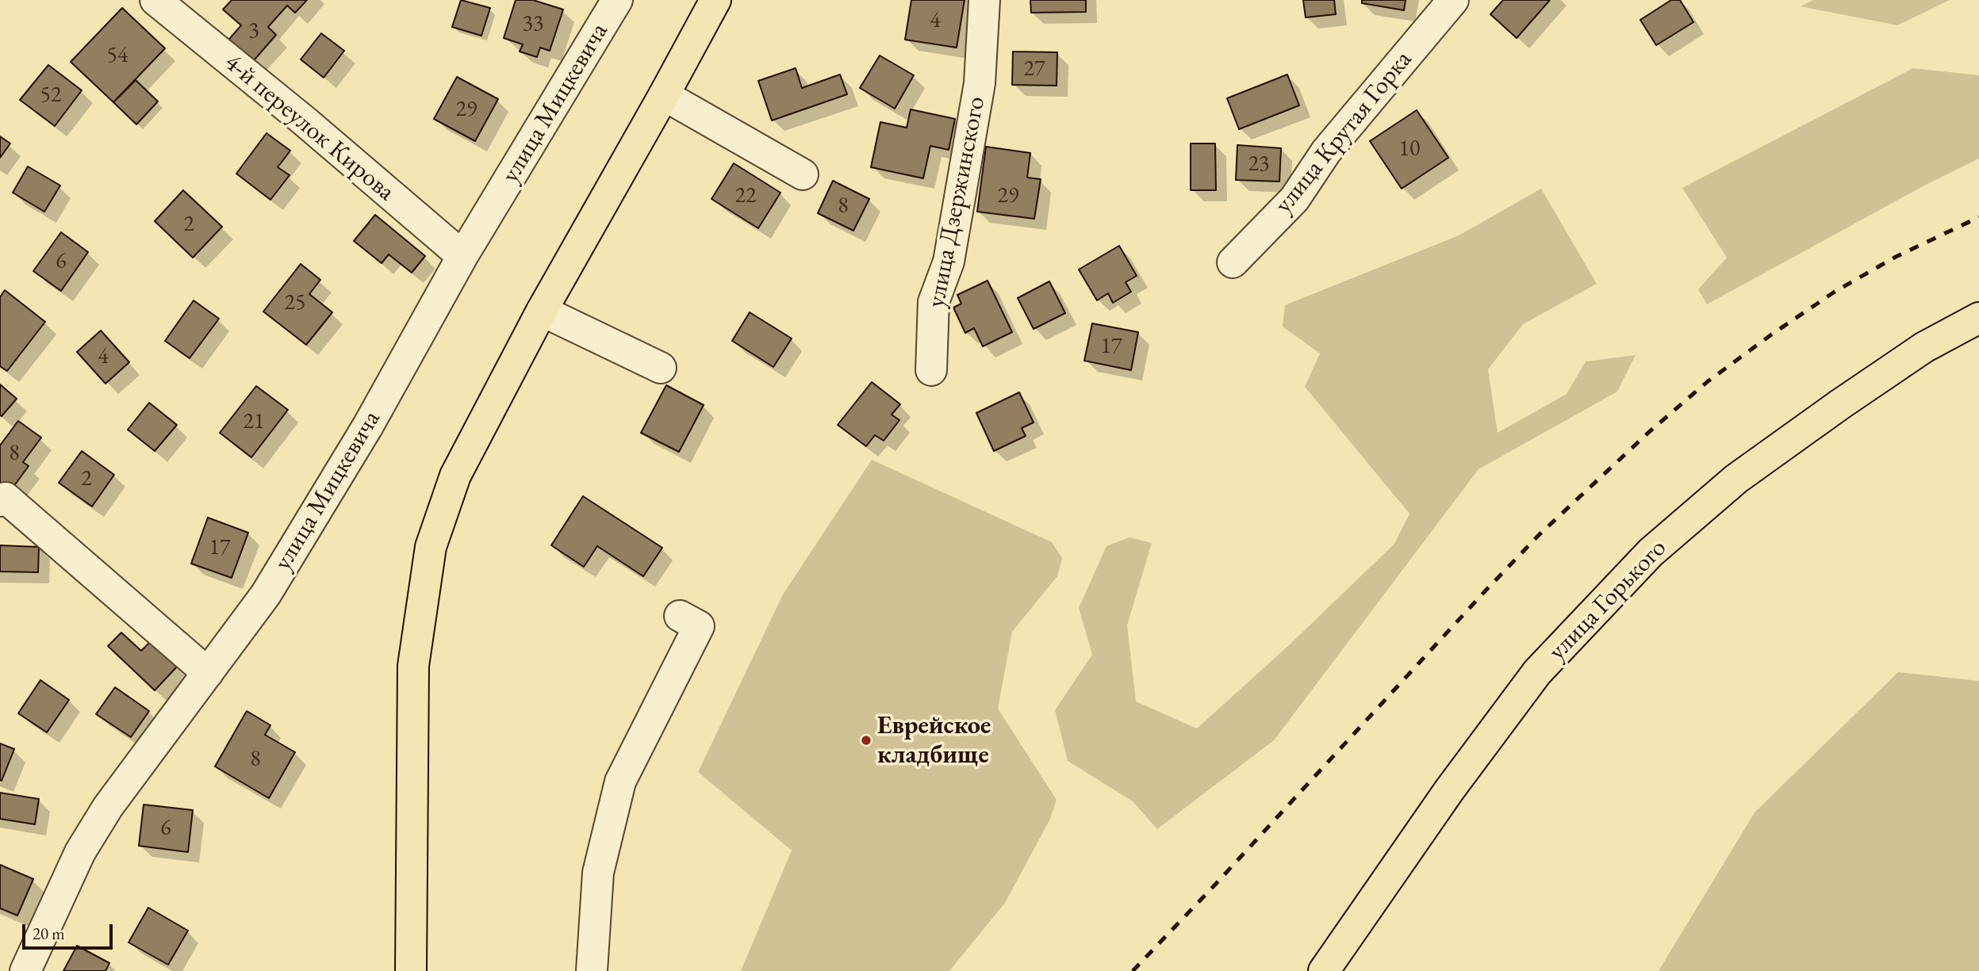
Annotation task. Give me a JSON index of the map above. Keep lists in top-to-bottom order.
{
  "streets": {
    "main road": ["улица Горького"],
    "street": [
      "улица Мицкевича",
      "4-й переулок Кирова",
      "улица Крутая Горка",
      "улица Дзержинского"
    ]
  },
  "crossings": [
    ["улица Мицкевича", "4-й переулок Кирова"]
  ],
  "places": ["Еврейское кладбище"],
  "house_numbers": [
    "4",
    "33",
    "3",
    "54",
    "27",
    "52",
    "29",
    "10",
    "23",
    "22",
    "29",
    "8",
    "2",
    "6",
    "25",
    "17",
    "4",
    "21",
    "8",
    "2",
    "17",
    "8",
    "6"
  ],
  "scale_bar": "20 m"
}
